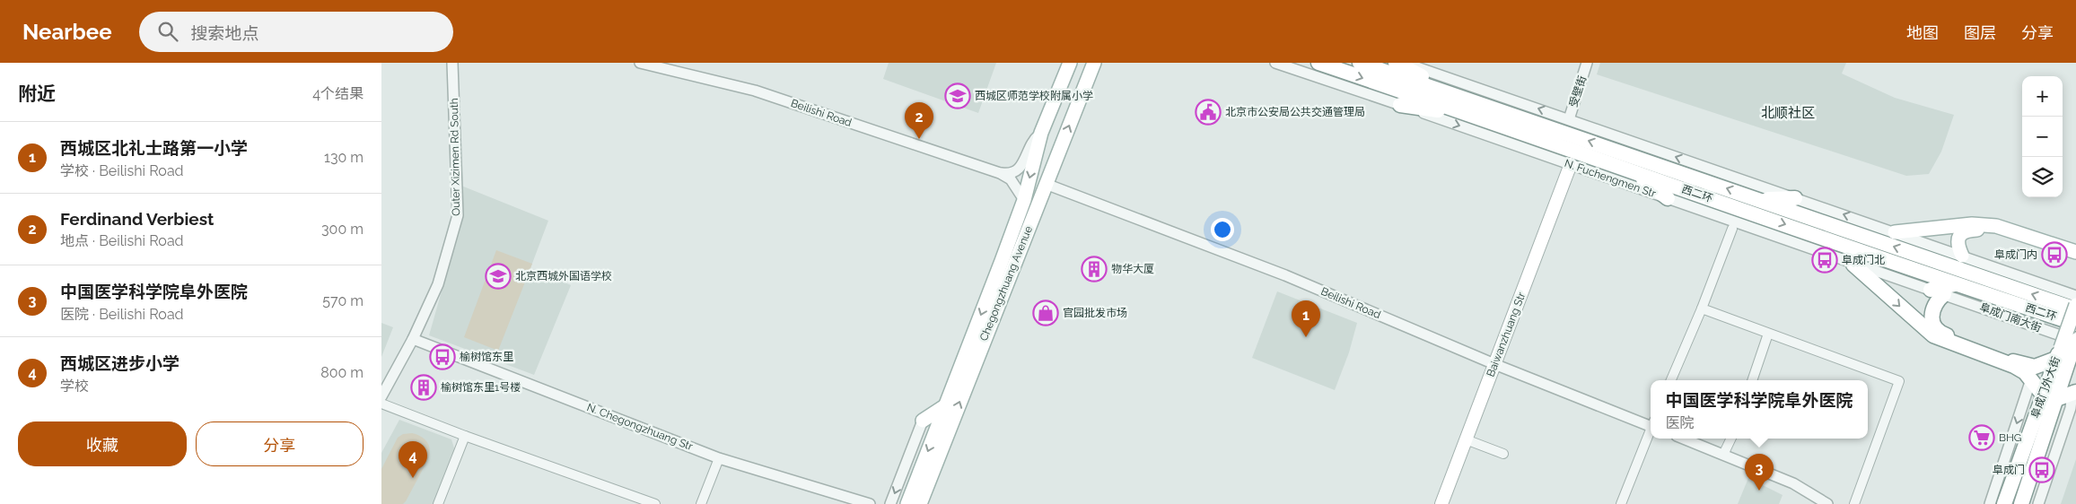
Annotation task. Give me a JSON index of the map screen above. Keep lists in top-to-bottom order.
{
  "streets": {
    "highway": ["西二环", "阜成门外大街"],
    "main road": ["Chegongzhuang Avenue", "Baiwanzhuang Str"],
    "street": [
      "受壁街",
      "Beilishi Road",
      "Outer Xizimen Rd South",
      "N. Fuchengmen Str",
      "阜成门南大街",
      "N. Chegongzhuang Str"
    ]
  },
  "crossings": [
    ["Beilishi Road", "Chegongzhuang Avenue"],
    ["Beilishi Road", "Baiwanzhuang Str"],
    ["Outer Xizimen Rd South", "N. Chegongzhuang Str"],
    ["N. Fuchengmen Str", "阜成门南大街"],
    ["N. Fuchengmen Str", "Baiwanzhuang Str"],
    ["阜成门南大街", "阜成门外大街"]
  ],
  "districts": ["北顺社区"],
  "places": {
    "school or university": ["西城区师范学校附属小学", "北京西城外国语学校"],
    "public building": ["北京市公安局公共交通管理局"],
    "bus stop": [
      "阜成门内",
      "阜成门北",
      "榆树馆东里",
      "阜成门"
    ],
    "building": ["物华大厦", "榆树馆东里1号楼"],
    "shop": ["官园批发市场"],
    "supermarket": ["BHG"]
  },
  "page": {
    "header": "Nearbee",
    "search": "搜索地点",
    "nav": ["地图", "图层", "分享"],
    "heading": ["附近", "4个结果"],
    "map_buttons": ["+", "−"],
    "pins": [
      "2",
      "1",
      "4",
      "3"
    ],
    "list": [
      {
        "mark": "1",
        "name": "西城区北礼士路第一小学",
        "note": "学校 · Beilishi Road",
        "value": "130 m"
      },
      {
        "mark": "2",
        "name": "Ferdinand Verbiest",
        "note": "地点 · Beilishi Road",
        "value": "300 m"
      },
      {
        "mark": "3",
        "name": "中国医学科学院阜外医院",
        "note": "医院 · Beilishi Road",
        "value": "570 m"
      },
      {
        "mark": "4",
        "name": "西城区进步小学",
        "note": "学校",
        "value": "800 m"
      }
    ],
    "popup": ["中国医学科学院阜外医院", "医院"],
    "buttons": ["收藏", "分享"]
  }
}
